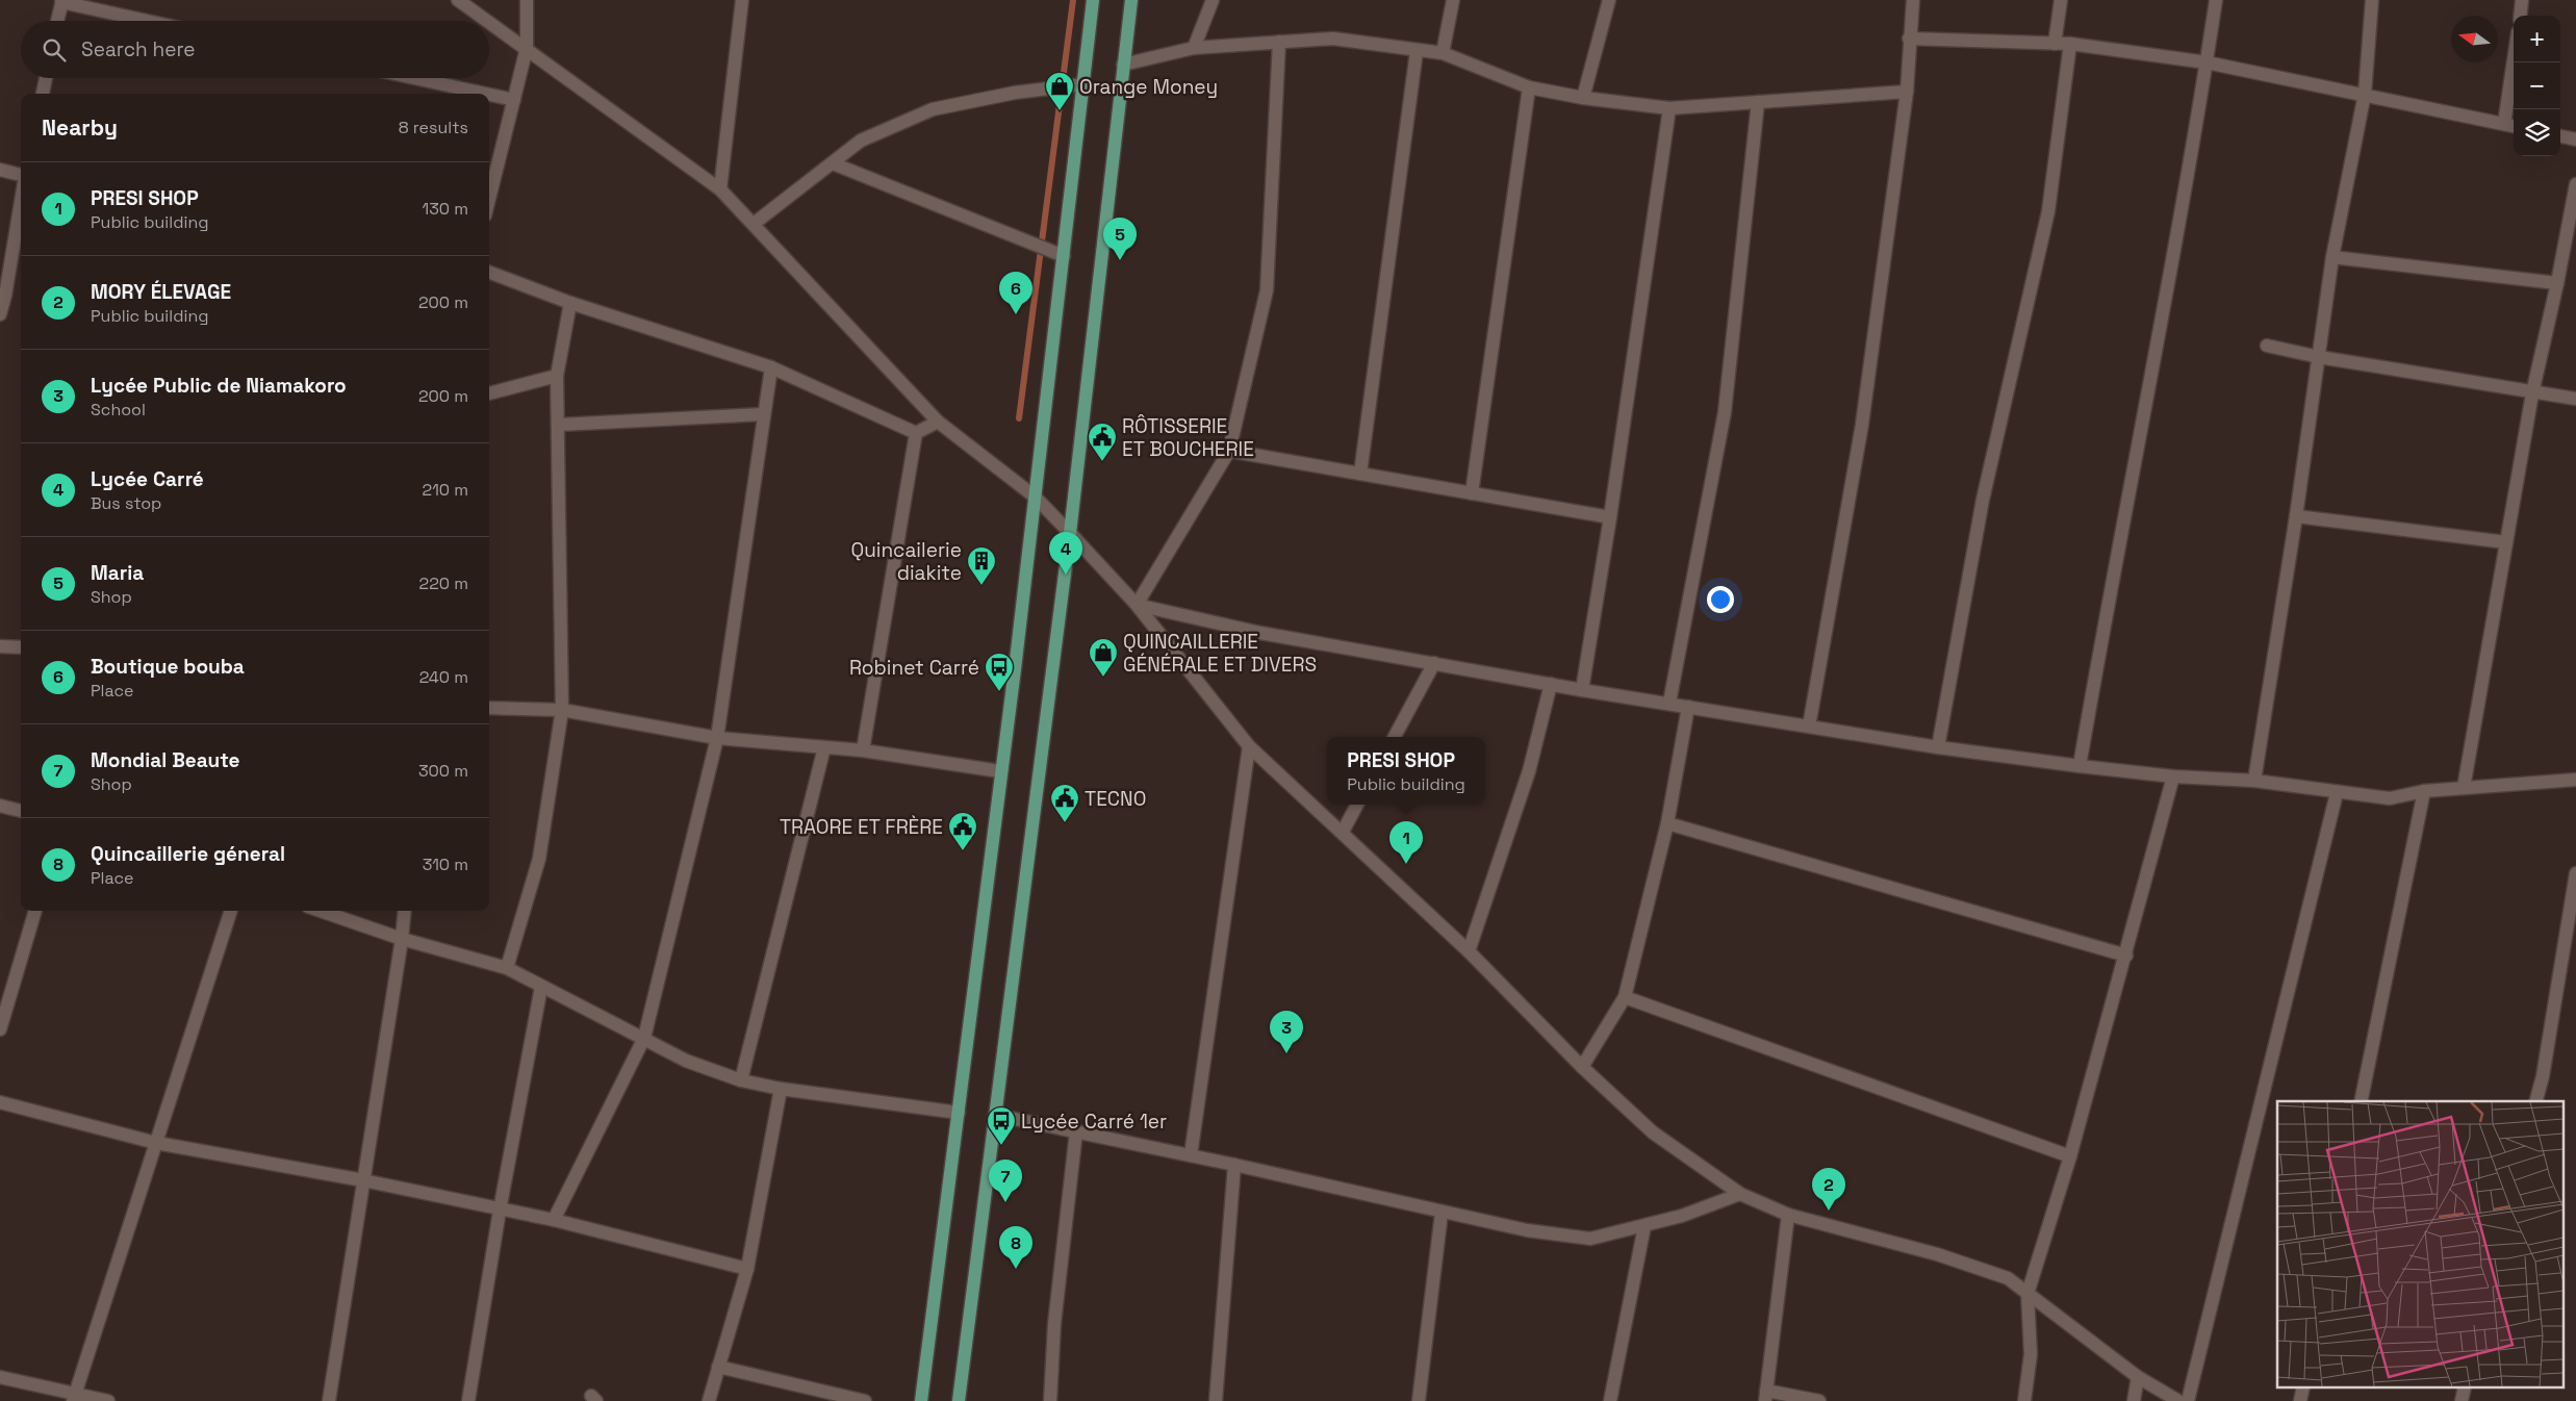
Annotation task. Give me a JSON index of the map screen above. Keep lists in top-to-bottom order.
{
  "places": {
    "shop": ["Orange Money", "QUINCAILLERIE GÉNÉRALE ET DIVERS"],
    "public building": ["RÔTISSERIE ET BOUCHERIE", "TECNO", "TRAORE ET FRÈRE"],
    "building": ["Quincailerie diakite"],
    "bus stop": ["Robinet Carré", "Lycée Carré 1er"]
  },
  "north": "left",
  "page": {
    "map_buttons": ["+", "−"],
    "search": "Search here",
    "heading": ["Nearby", "8 results"],
    "list": [
      {
        "mark": "1",
        "name": "PRESI SHOP",
        "note": "Public building",
        "value": "130 m"
      },
      {
        "mark": "2",
        "name": "MORY ÉLEVAGE",
        "note": "Public building",
        "value": "200 m"
      },
      {
        "mark": "3",
        "name": "Lycée Public de Niamakoro",
        "note": "School",
        "value": "200 m"
      },
      {
        "mark": "4",
        "name": "Lycée Carré",
        "note": "Bus stop",
        "value": "210 m"
      },
      {
        "mark": "5",
        "name": "Maria",
        "note": "Shop",
        "value": "220 m"
      },
      {
        "mark": "6",
        "name": "Boutique bouba",
        "note": "Place",
        "value": "240 m"
      },
      {
        "mark": "7",
        "name": "Mondial Beaute",
        "note": "Shop",
        "value": "300 m"
      },
      {
        "mark": "8",
        "name": "Quincaillerie géneral",
        "note": "Place",
        "value": "310 m"
      }
    ],
    "pins": [
      "5",
      "6",
      "4",
      "1",
      "3",
      "7",
      "2",
      "8"
    ],
    "popup": ["PRESI SHOP", "Public building"]
  }
}
